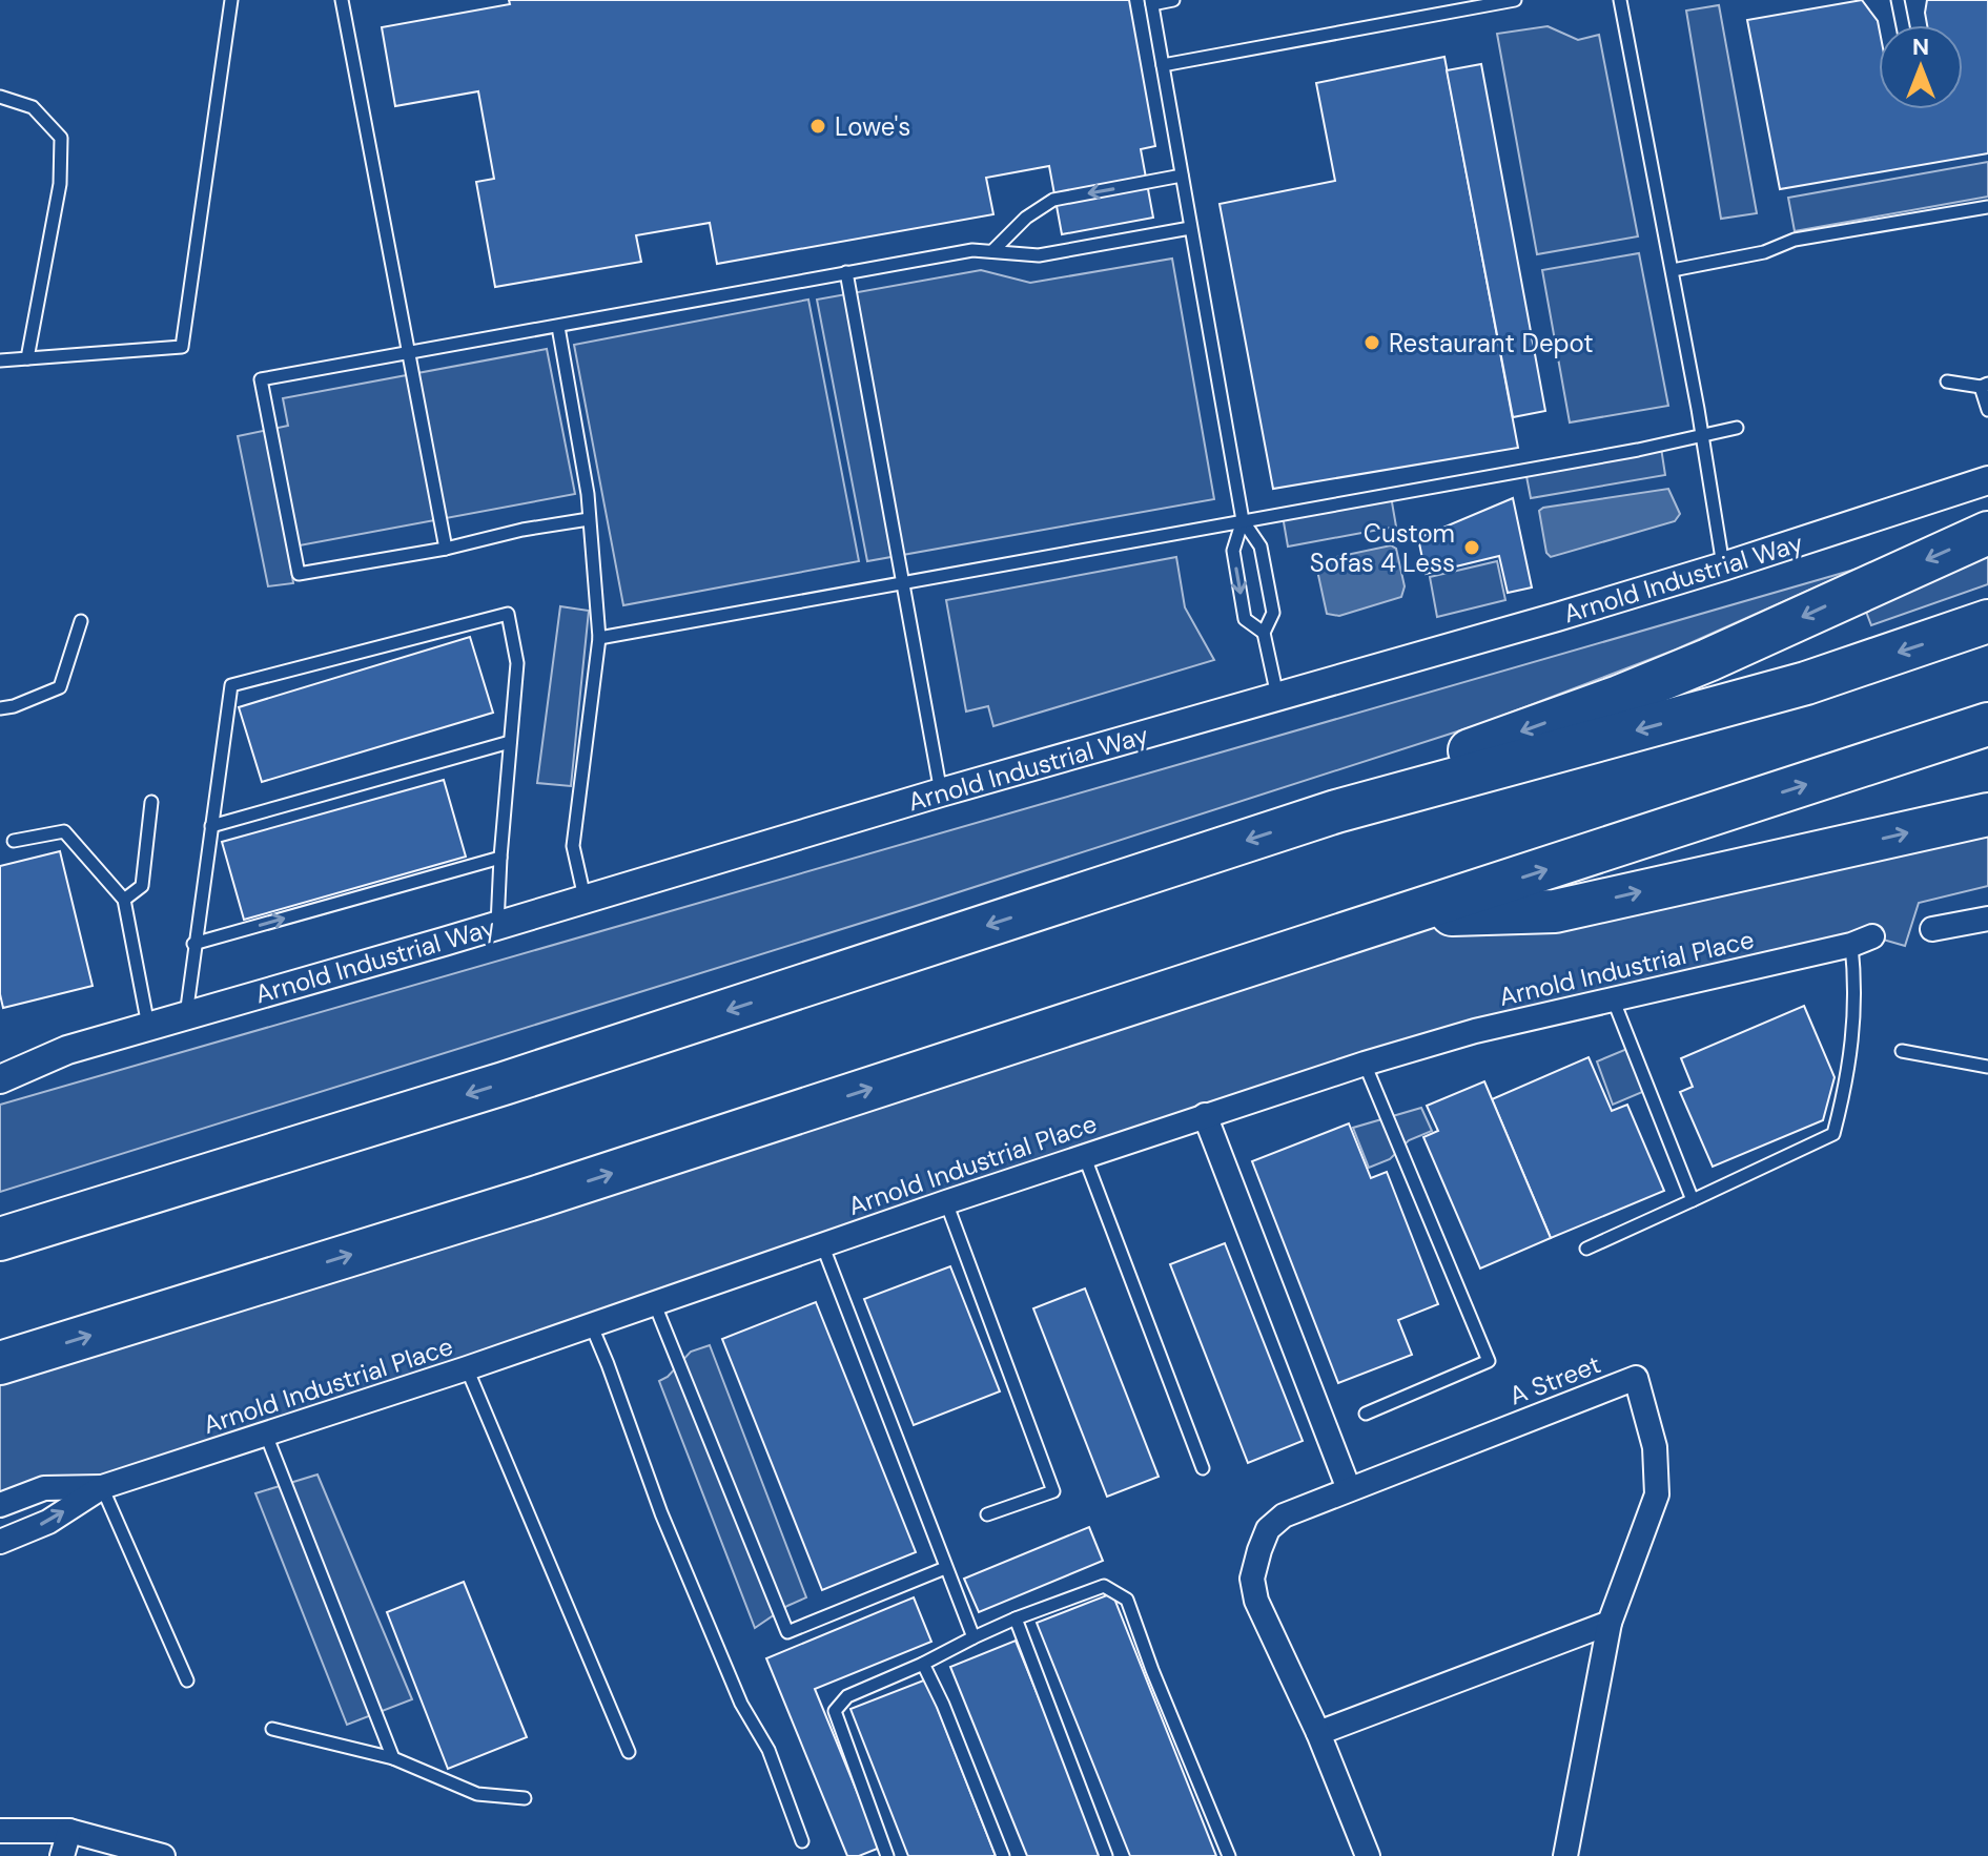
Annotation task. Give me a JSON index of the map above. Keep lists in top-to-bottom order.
{
  "streets": {
    "street": ["Arnold Industrial Way", "Arnold Industrial Place", "A Street"]
  },
  "places": ["Lowe's", "Restaurant Depot", "Custom Sofas 4 Less"],
  "north": "top"
}
